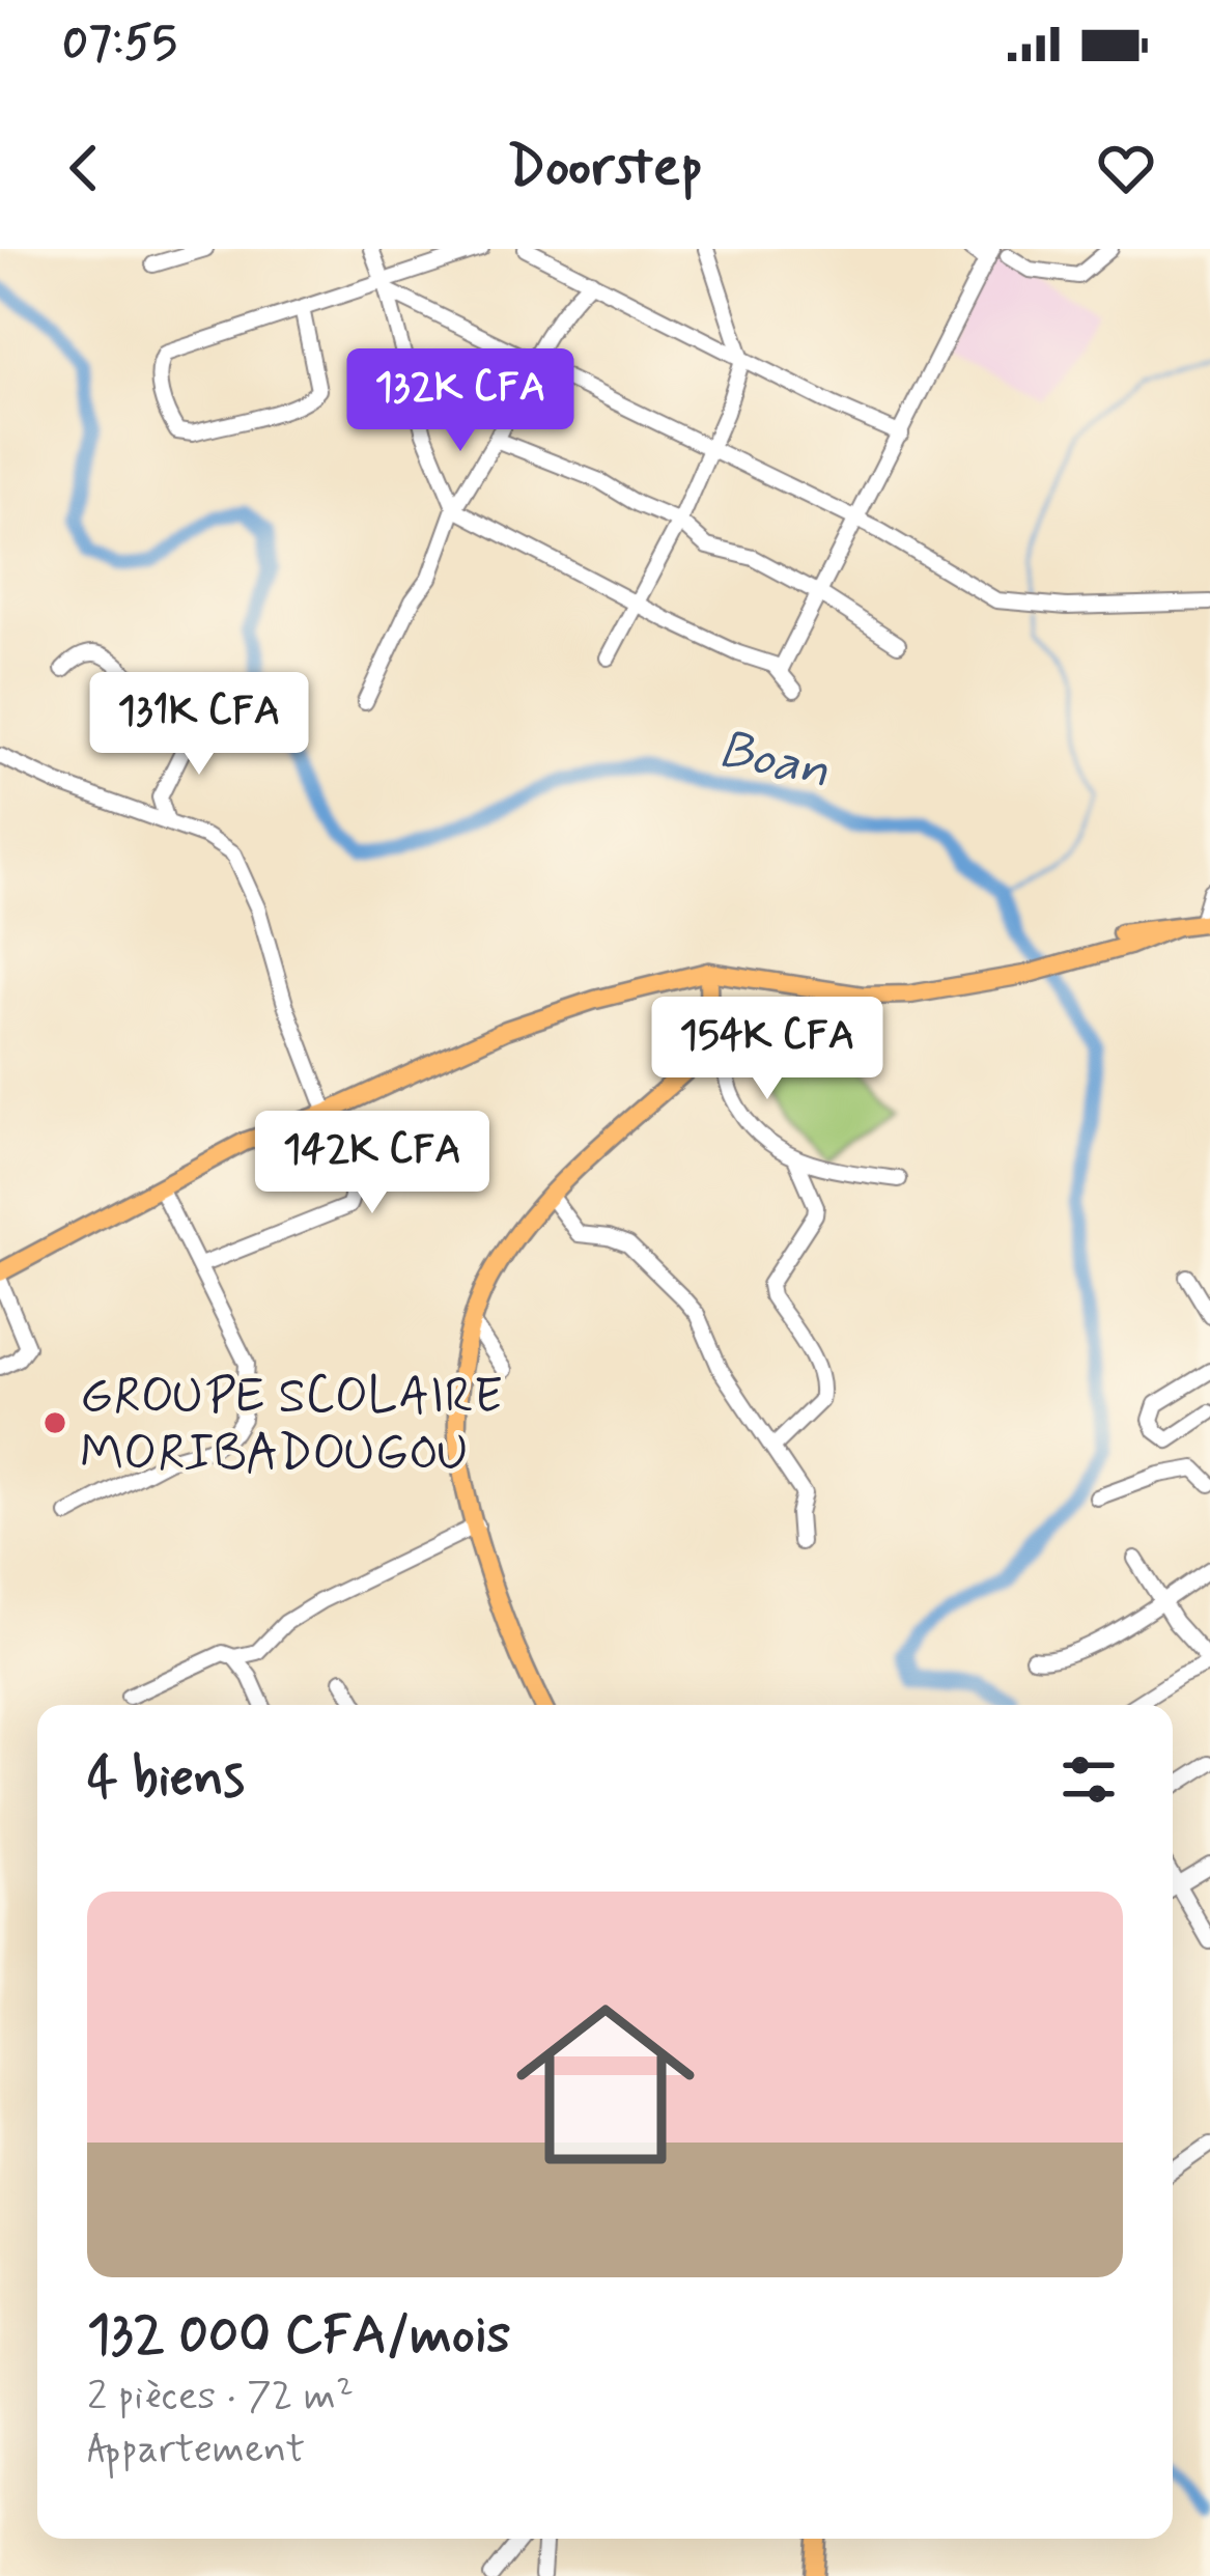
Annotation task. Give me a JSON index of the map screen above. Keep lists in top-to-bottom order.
{
  "water": ["Boan"],
  "places": ["GROUPE SCOLAIRE MORIBADOUGOU"],
  "page": {
    "status": "07:55",
    "header": "Doorstep",
    "price": [
      "132K CFA",
      "131K CFA",
      "154K CFA",
      "142K CFA"
    ],
    "heading": "4 biens",
    "list": [
      {
        "name": "132 000 CFA/mois",
        "note": "2 pièces · 72 m² · Appartement"
      }
    ]
  }
}
